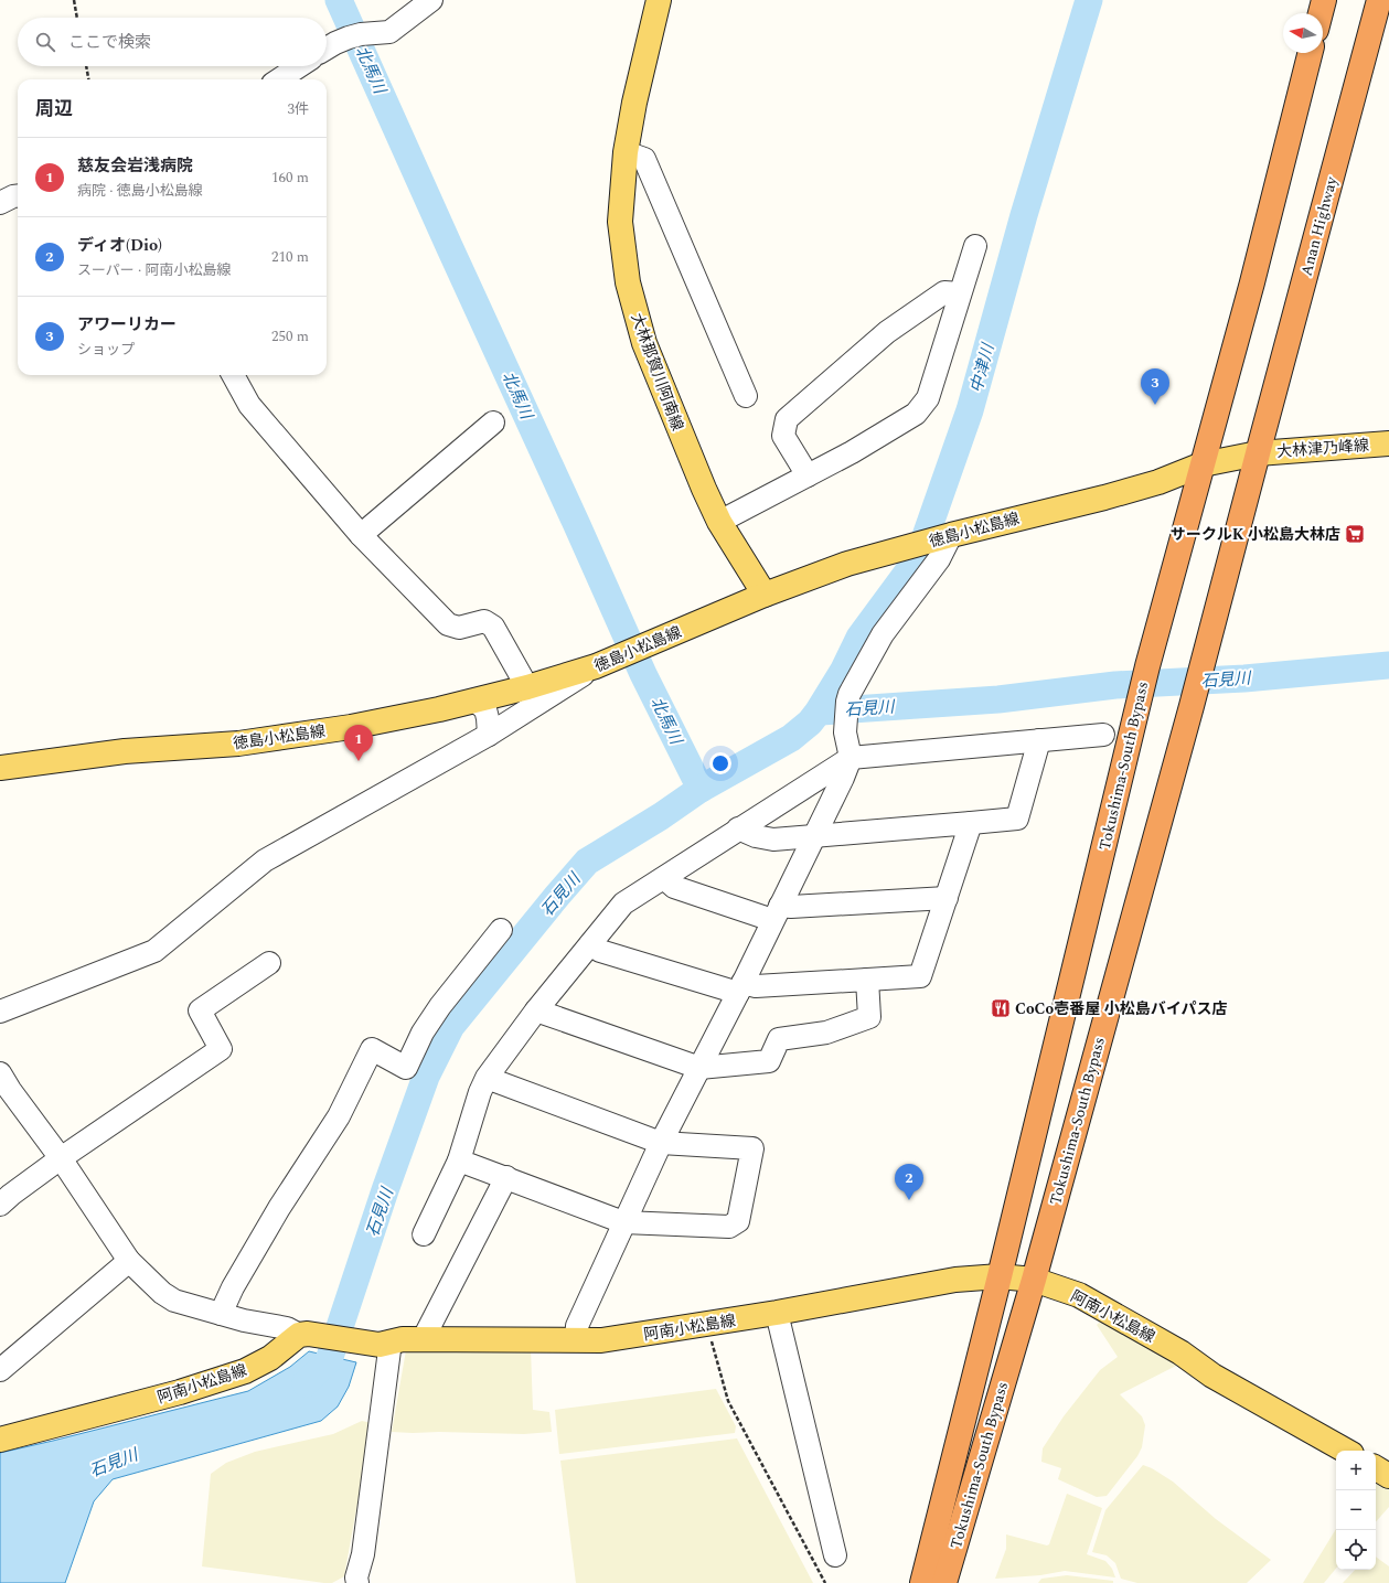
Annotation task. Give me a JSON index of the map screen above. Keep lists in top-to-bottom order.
{
  "streets": {
    "highway": ["Anan Highway", "Tokushima-South Bypass"],
    "main road": [
      "大林那賀川阿南線",
      "大林津乃峰線",
      "徳島小松島線",
      "阿南小松島線"
    ]
  },
  "crossings": [
    ["Anan Highway", "大林津乃峰線"],
    ["Anan Highway", "徳島小松島線"],
    ["Anan Highway", "Tokushima-South Bypass"],
    ["大林那賀川阿南線", "徳島小松島線"],
    ["大林津乃峰線", "徳島小松島線"],
    ["大林津乃峰線", "Tokushima-South Bypass"],
    ["徳島小松島線", "Tokushima-South Bypass"],
    ["Tokushima-South Bypass", "阿南小松島線"]
  ],
  "water": ["北馬川", "中津川", "石見川"],
  "places": {
    "supermarket": ["サークルK 小松島大林店"],
    "restaurant": ["CoCo壱番屋 小松島バイパス店"]
  },
  "north": "left",
  "page": {
    "search": "ここで検索",
    "heading": ["周辺", "3件"],
    "list": [
      {
        "mark": "1",
        "name": "慈友会岩浅病院",
        "note": "病院 · 徳島小松島線",
        "value": "160 m"
      },
      {
        "mark": "2",
        "name": "ディオ(Dio)",
        "note": "スーパー · 阿南小松島線",
        "value": "210 m"
      },
      {
        "mark": "3",
        "name": "アワーリカー",
        "note": "ショップ",
        "value": "250 m"
      }
    ],
    "pins": ["3", "1", "2"],
    "map_buttons": ["+", "−"]
  }
}
